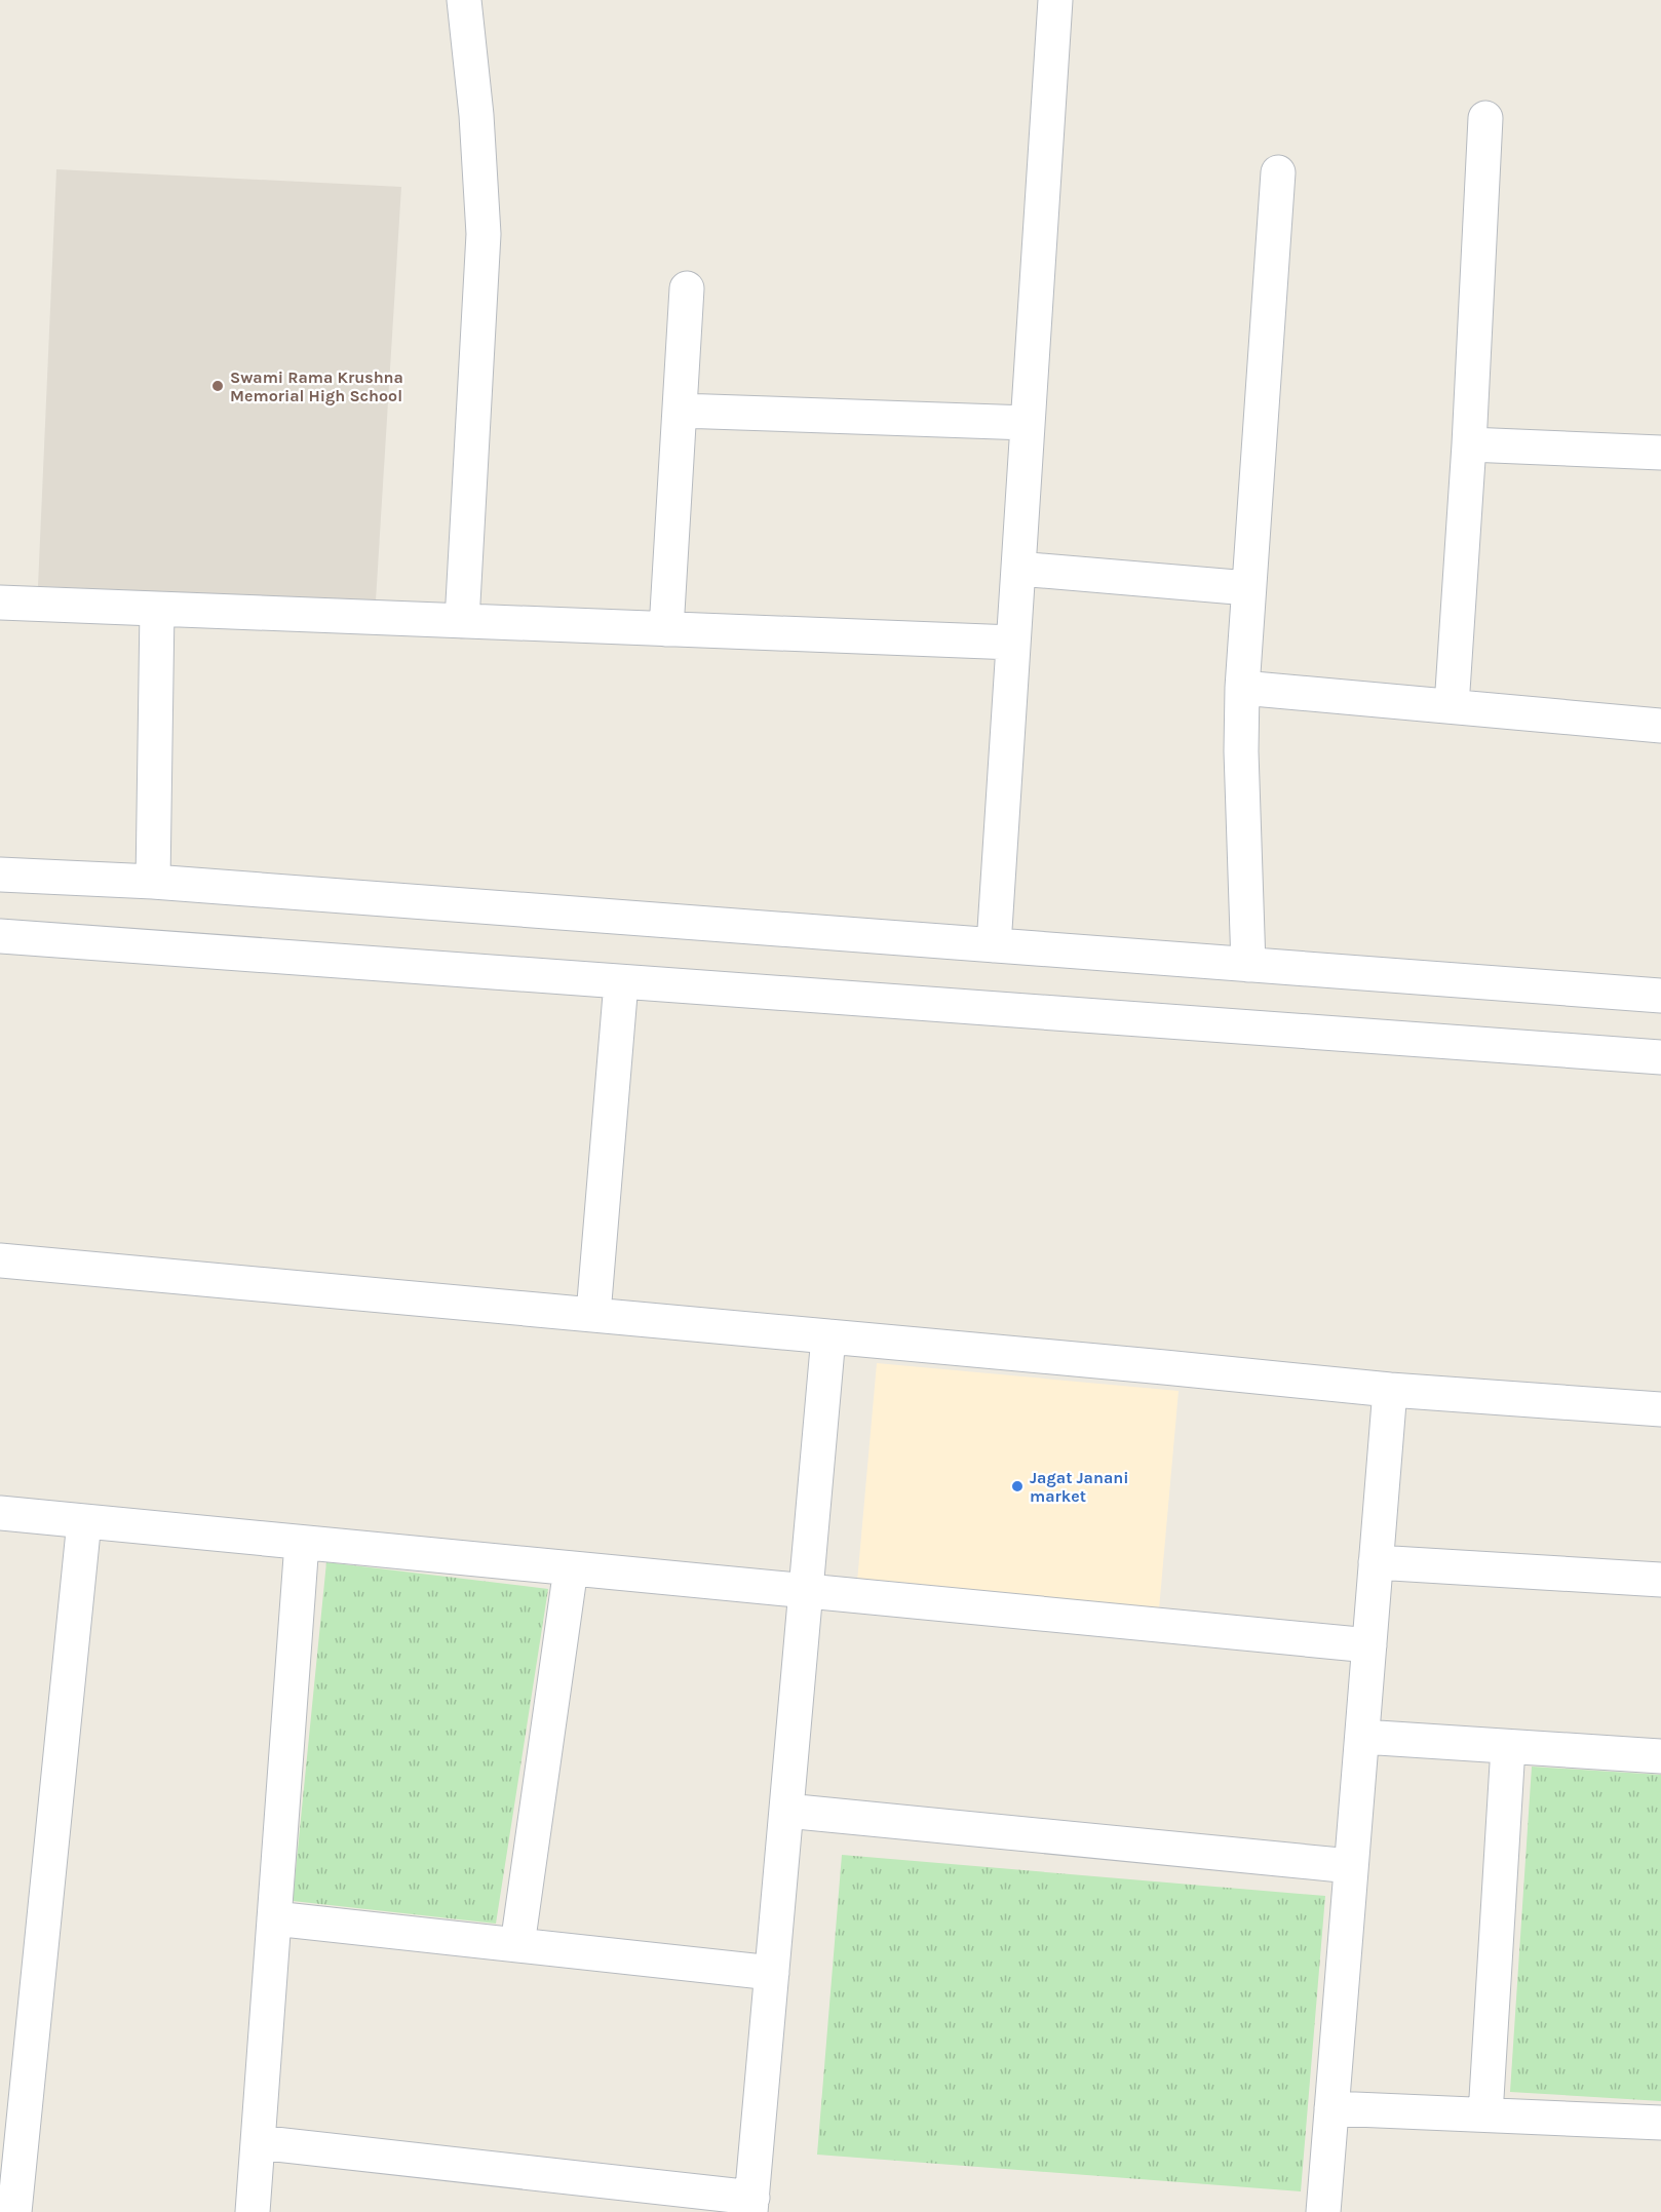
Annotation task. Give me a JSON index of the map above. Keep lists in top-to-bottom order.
{
  "places": ["Swami Rama Krushna Memorial High School", "Jagat Janani market"]
}
